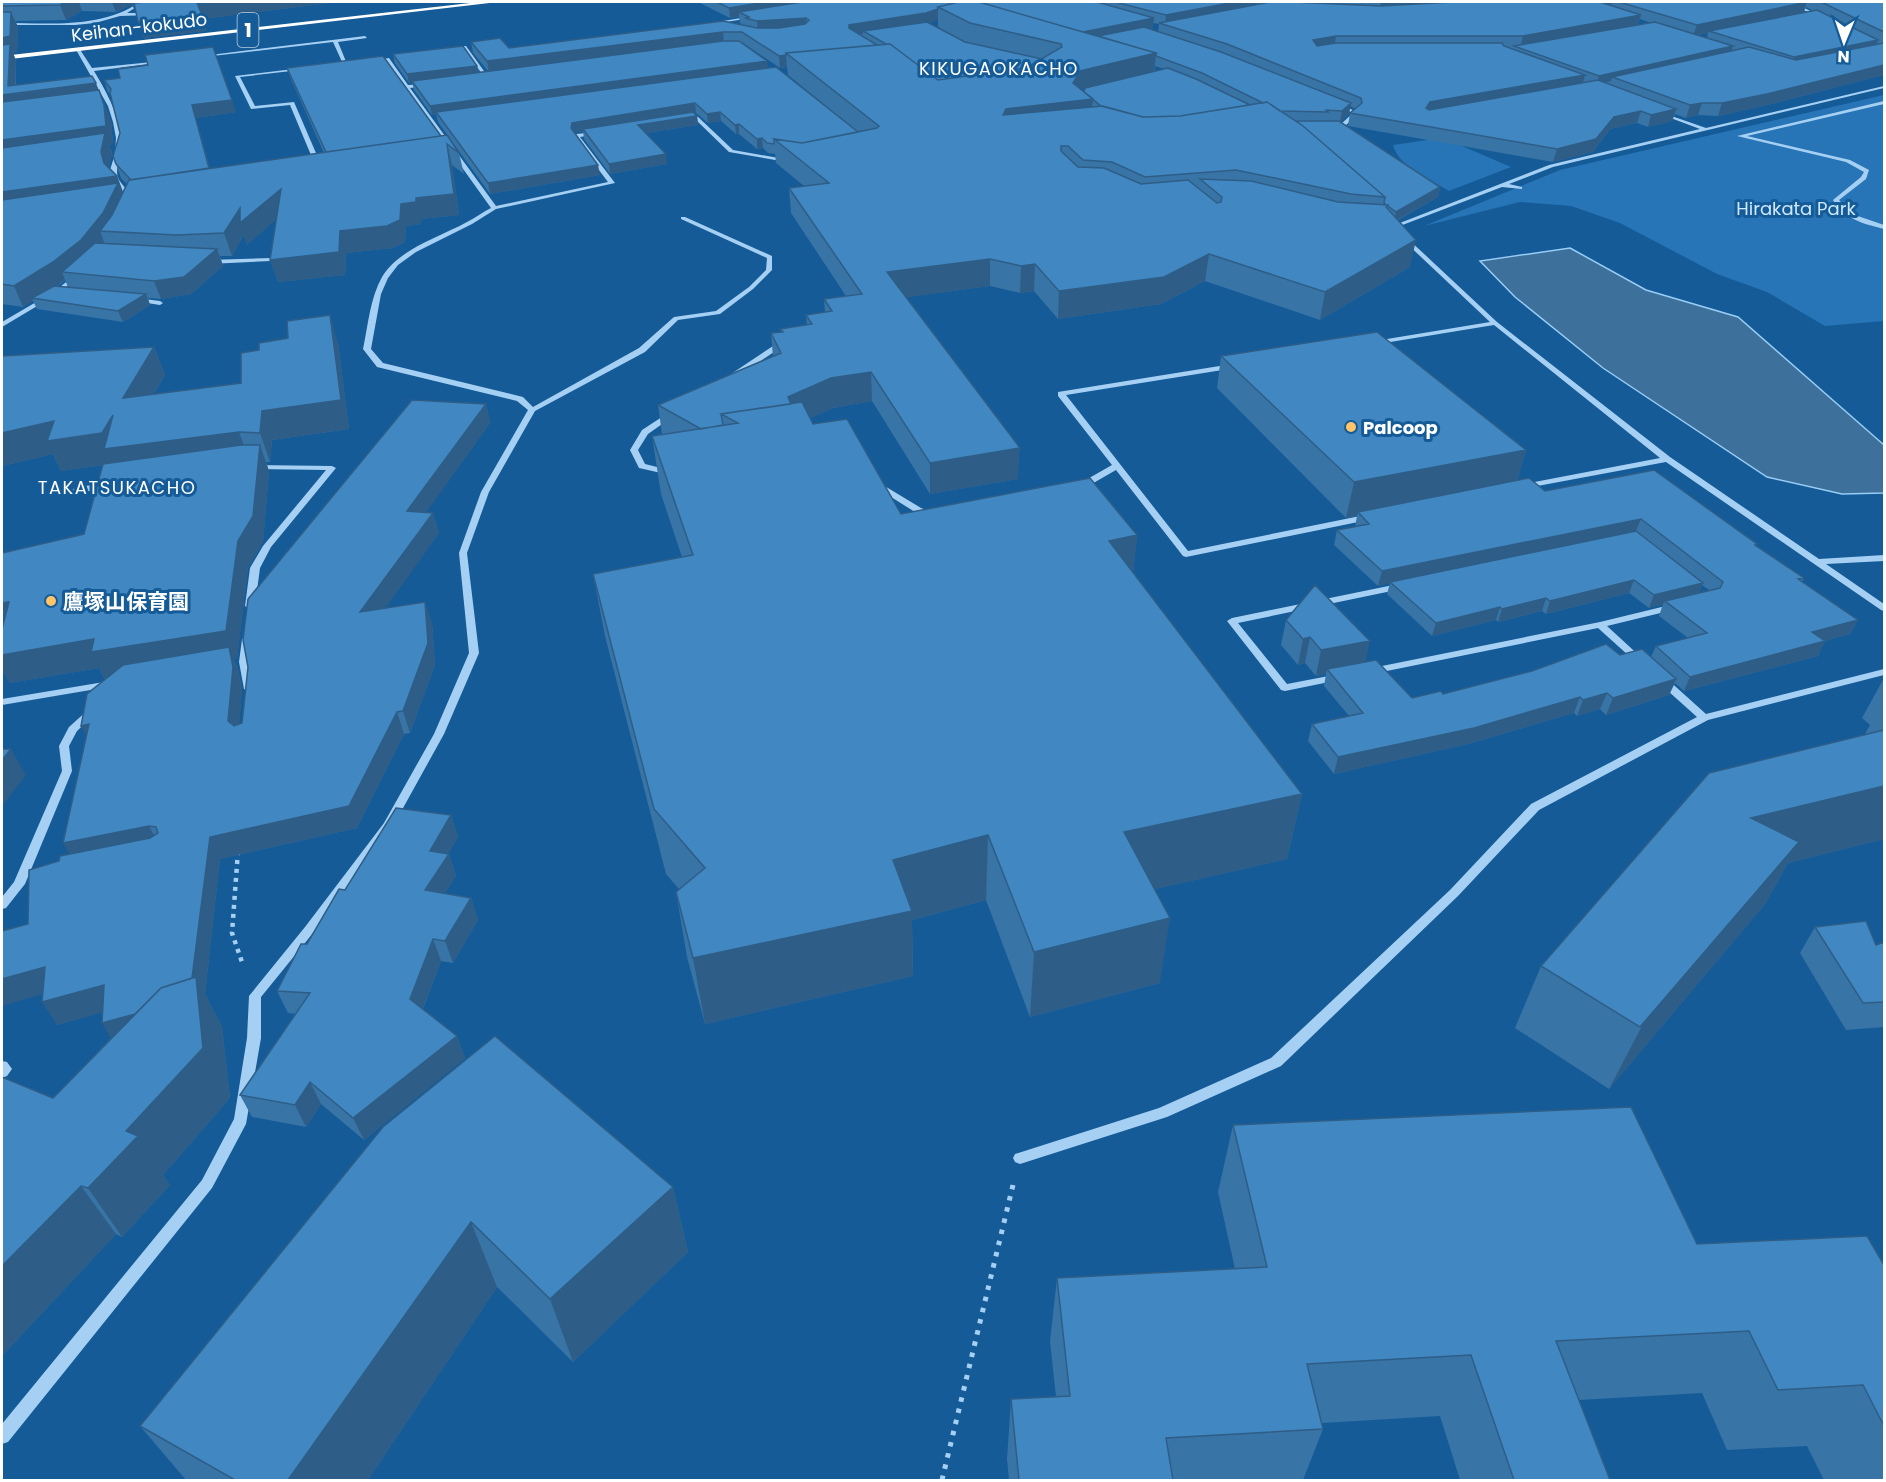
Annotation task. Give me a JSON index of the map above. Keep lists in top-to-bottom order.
{
  "streets": {
    "highway": ["Keihan-kokudo", "1"]
  },
  "districts": ["KIKUGAOKACHO", "TAKATSUKACHO"],
  "parks": ["Hirakata Park"],
  "places": ["Palcoop", "鷹塚山保育園"],
  "north": "bottom"
}
